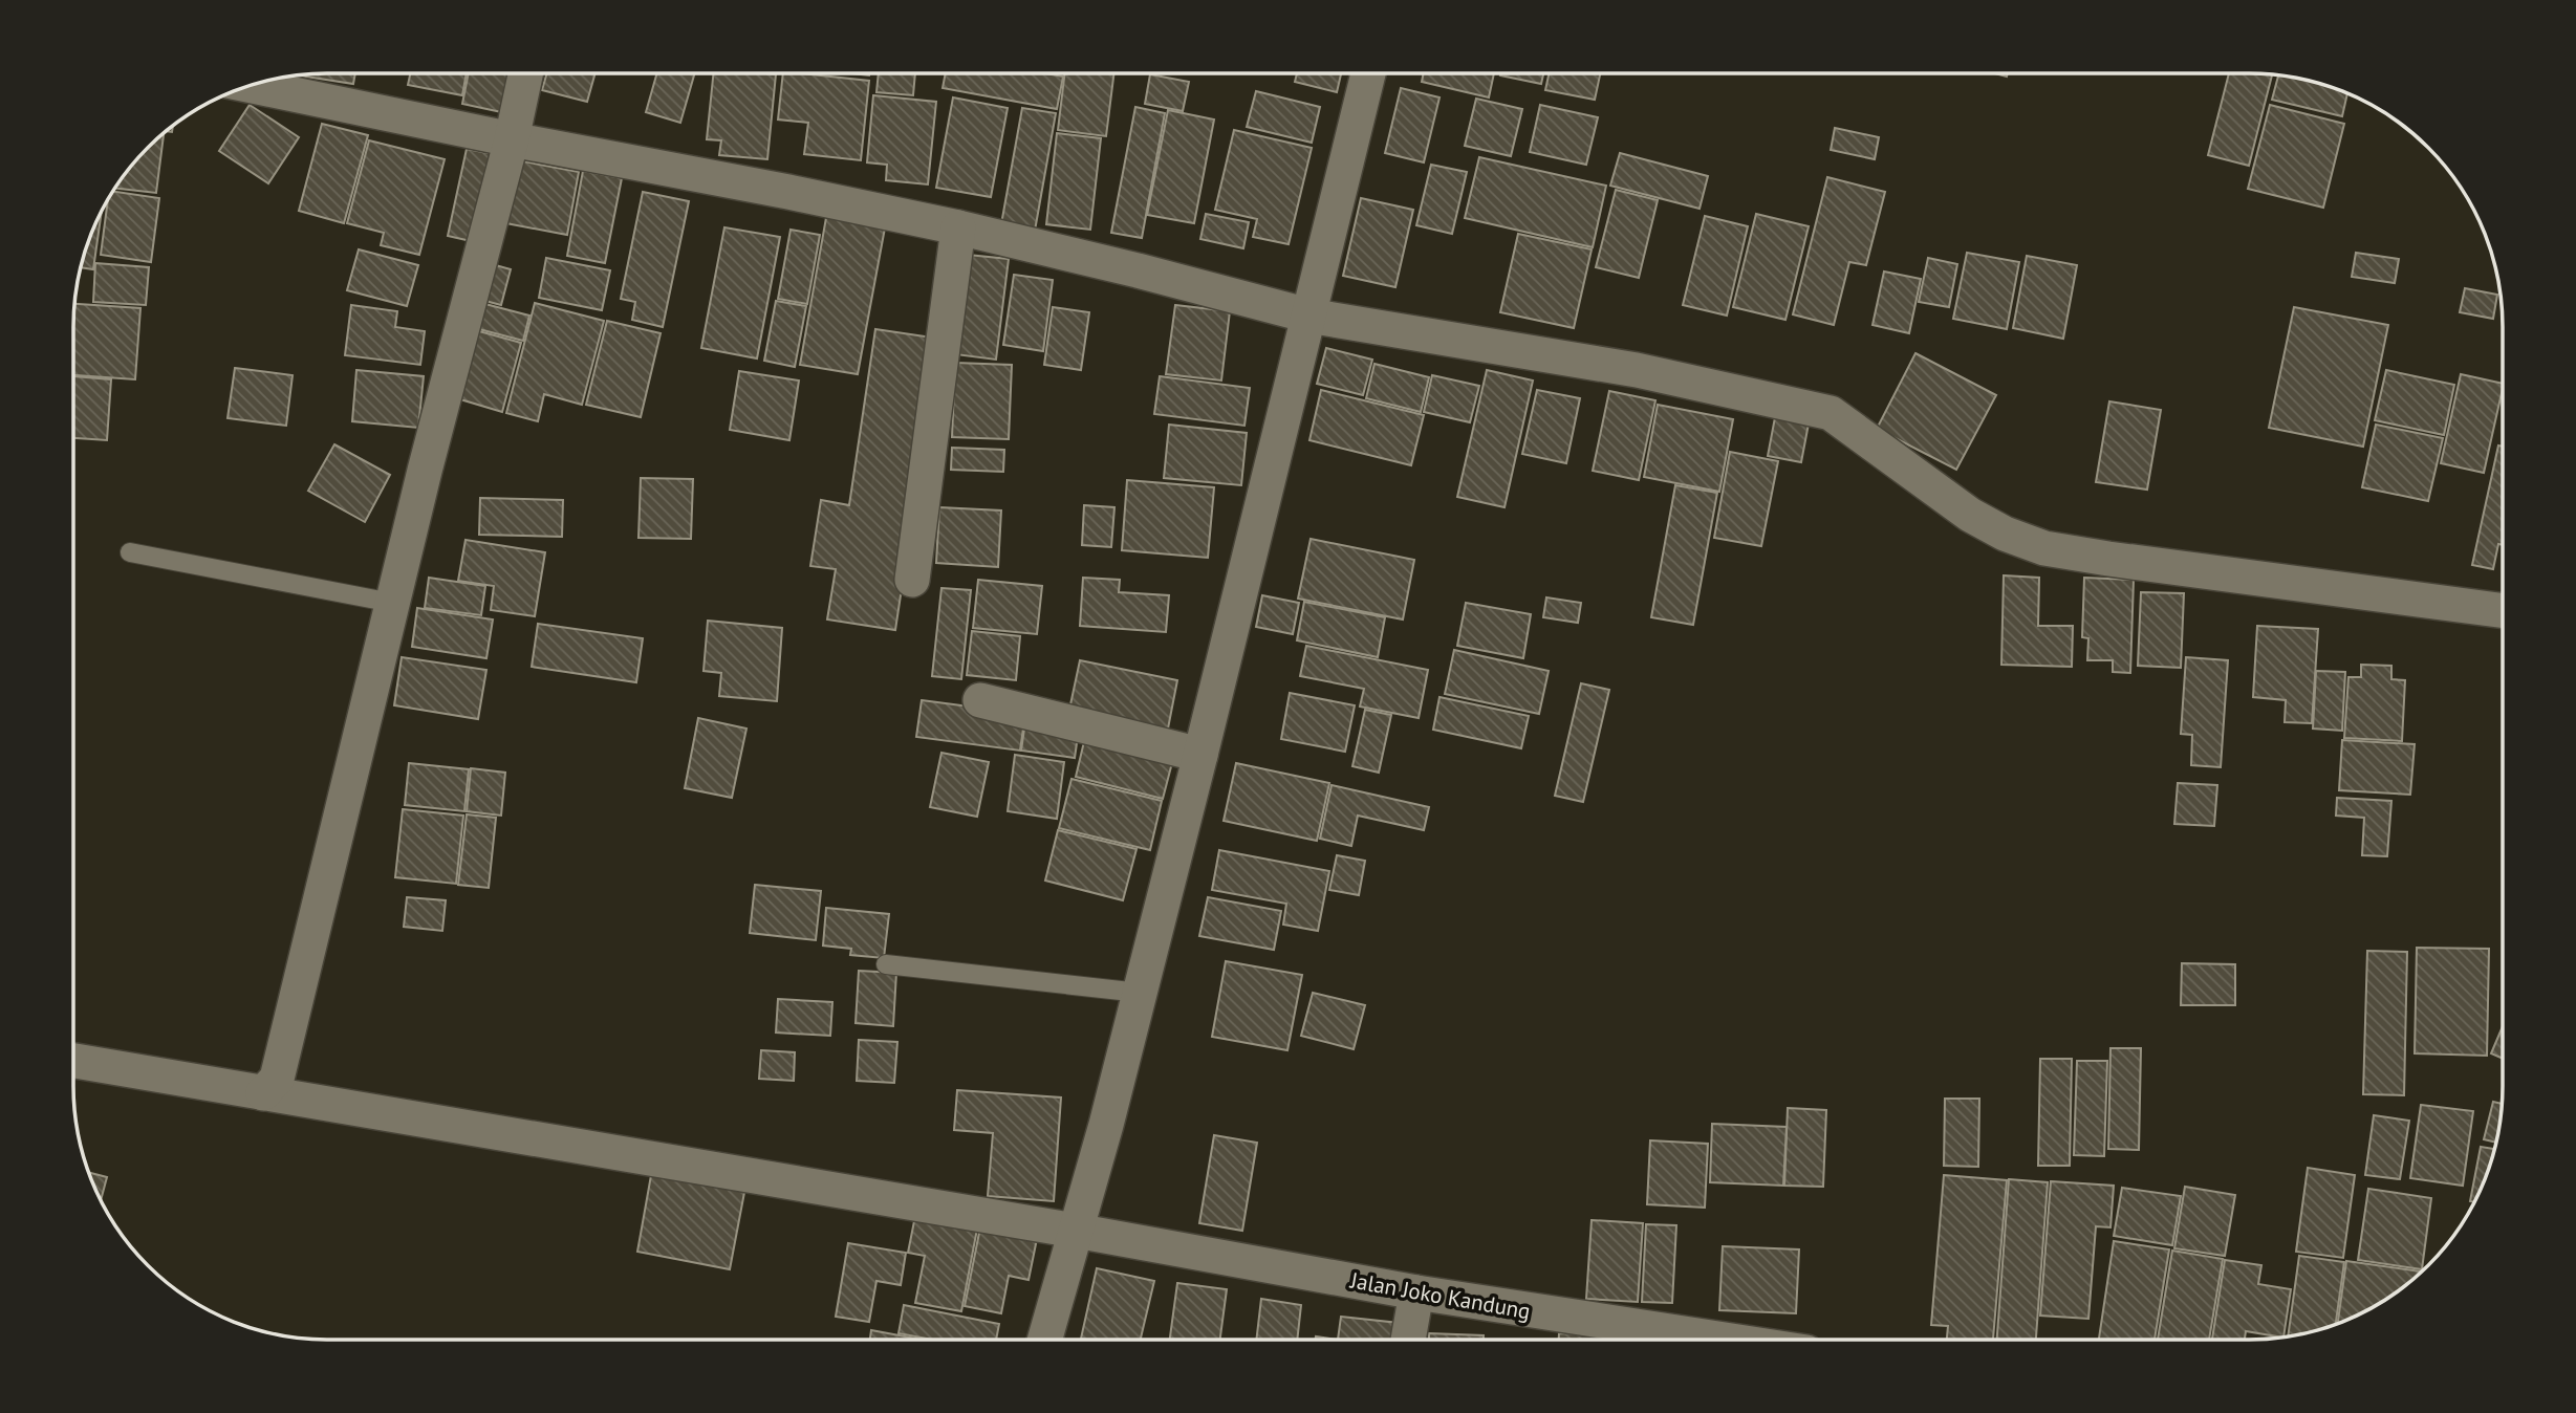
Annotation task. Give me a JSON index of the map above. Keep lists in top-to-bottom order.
{
  "streets": {
    "street": ["Jalan Joko Kandung"]
  }
}
